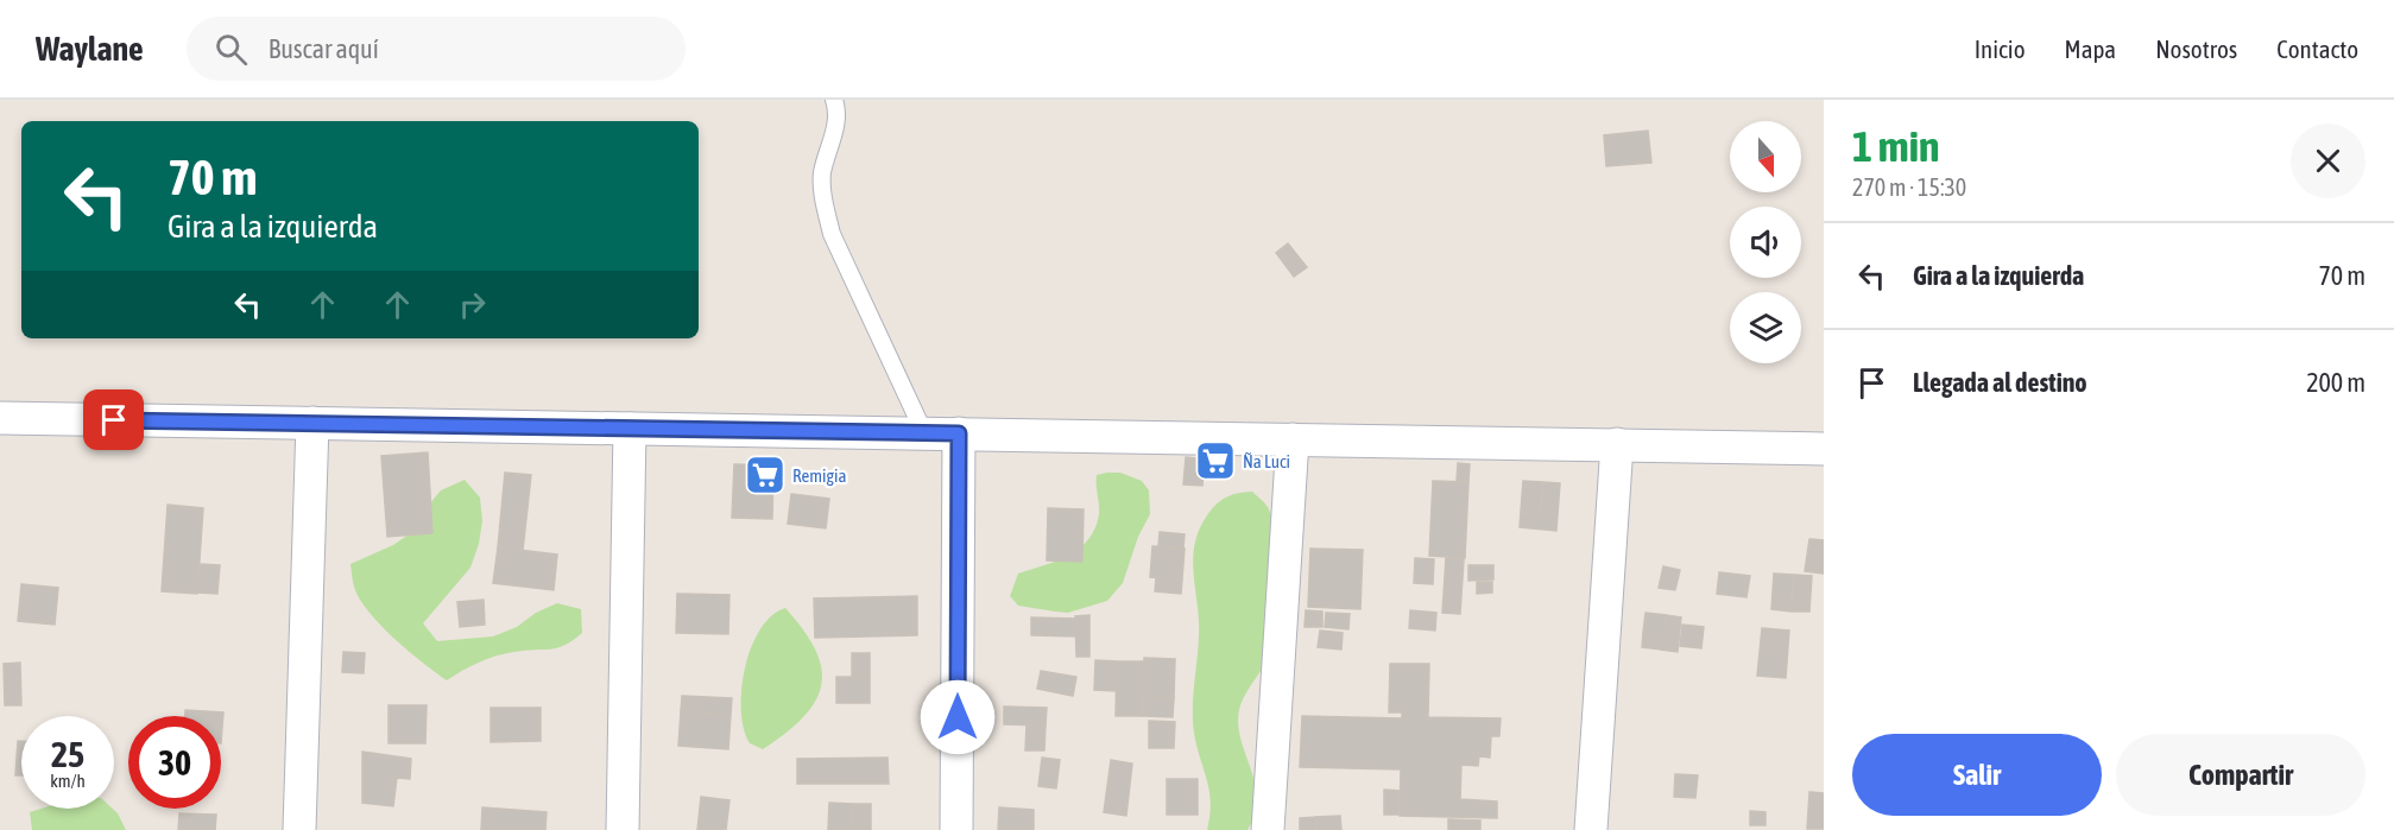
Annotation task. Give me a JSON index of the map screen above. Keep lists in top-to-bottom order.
{
  "places": {
    "supermarket": ["Ña Luci", "Remigia"]
  },
  "north": "bottom",
  "page": {
    "header": "Waylane",
    "search": "Buscar aquí",
    "nav": [
      "Inicio",
      "Mapa",
      "Nosotros",
      "Contacto"
    ],
    "heading": ["1 min", "270 m · 15:30"],
    "turn": ["70 m", "Gira a la izquierda"],
    "list": [
      {
        "name": "Gira a la izquierda",
        "value": "70 m"
      },
      {
        "name": "Llegada al destino",
        "value": "200 m"
      }
    ],
    "speed": "25 km/h",
    "limit": "30",
    "buttons": ["Salir", "Compartir"]
  }
}
